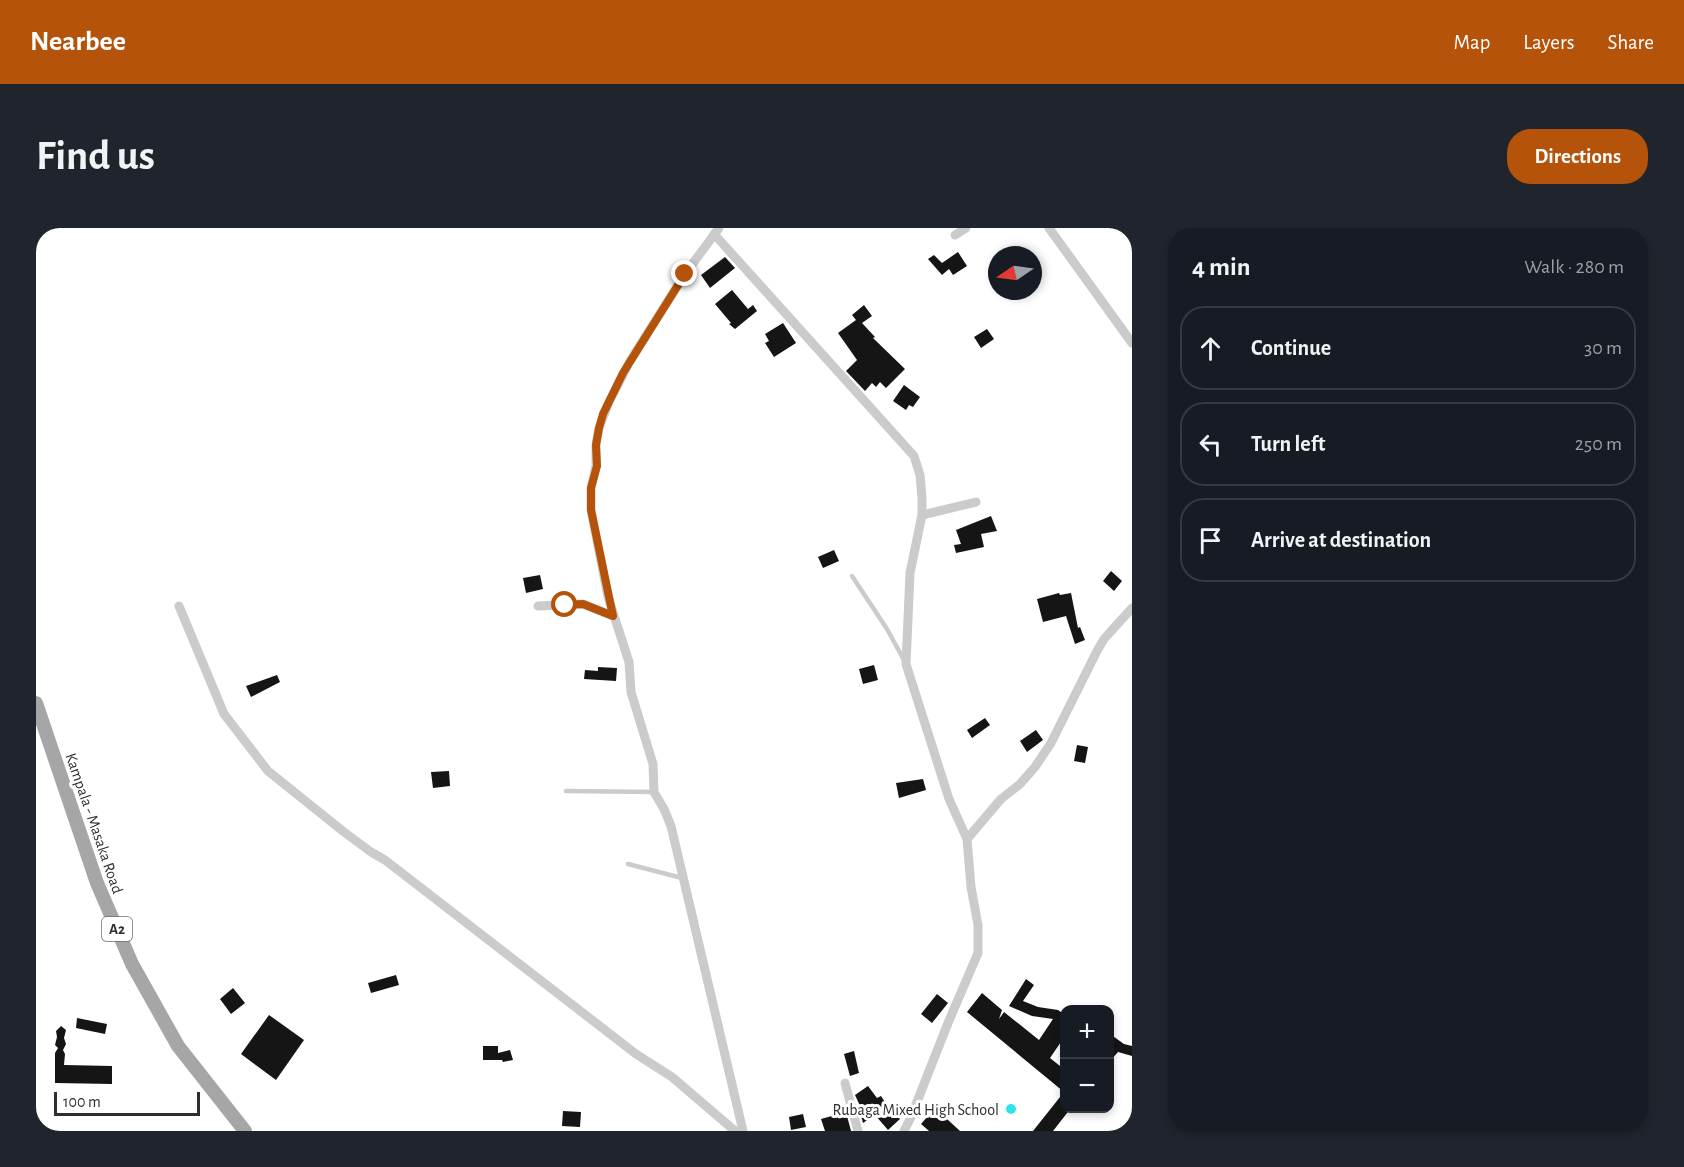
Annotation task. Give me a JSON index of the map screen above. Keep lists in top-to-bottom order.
{
  "streets": {
    "main road": ["Kampala - Masaka Road", "A2"]
  },
  "places": ["Rubaga Mixed High School"],
  "scale_bar": "100 m",
  "north": "left",
  "page": {
    "header": "Nearbee",
    "nav": ["Map", "Layers", "Share"],
    "buttons": "Directions",
    "title": "Find us",
    "heading": ["4 min", "Walk · 280 m"],
    "list": [
      ["Continue", "30 m"],
      ["Turn left", "250 m"],
      "Arrive at destination"
    ],
    "map_buttons": ["+", "−"],
    "scale": "100 m"
  }
}
